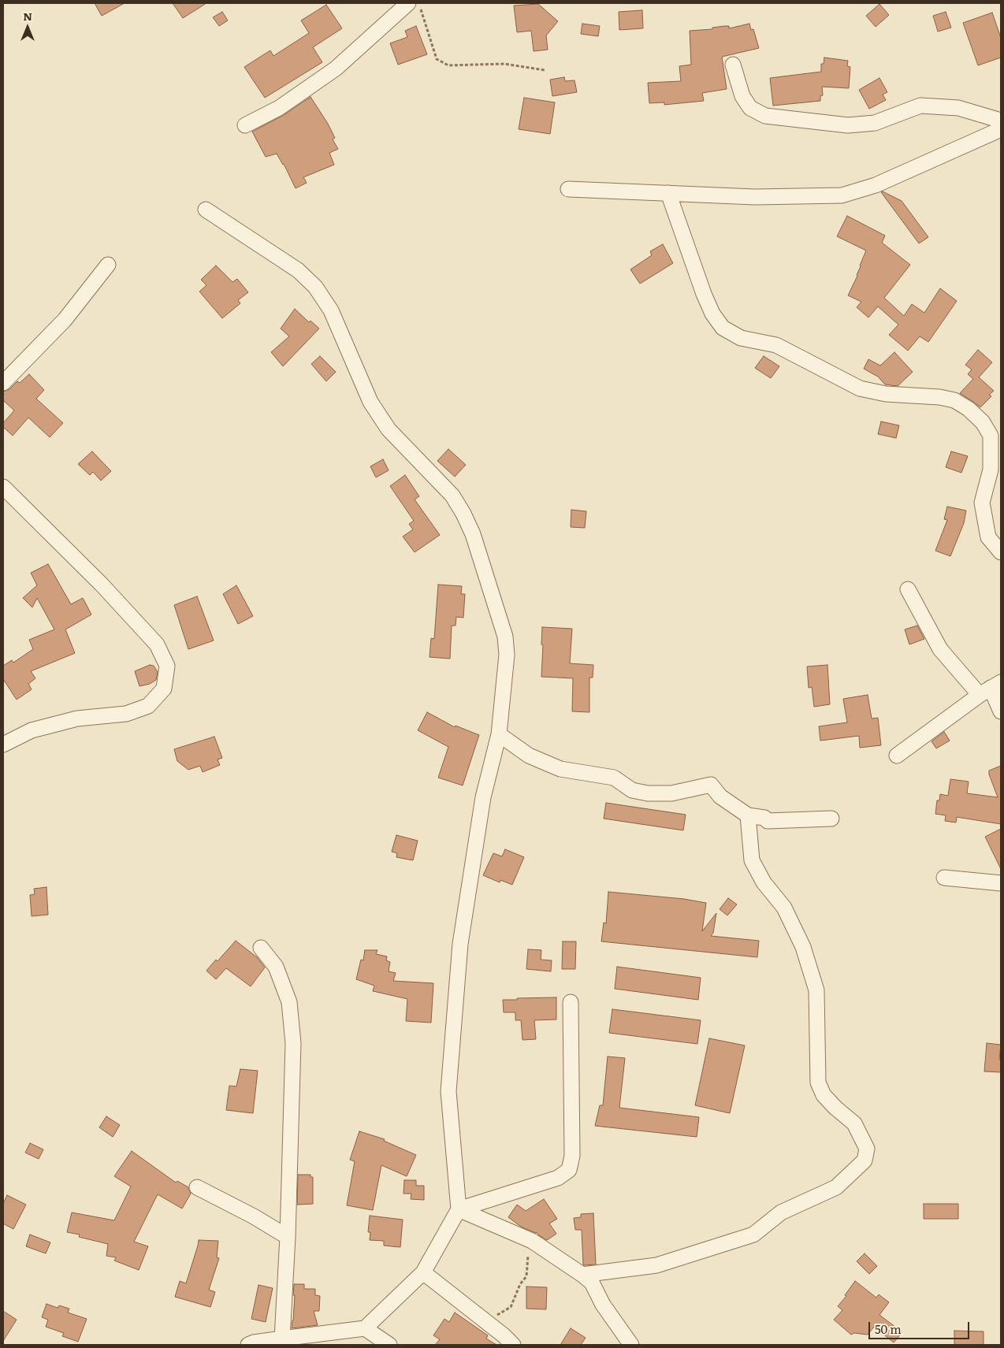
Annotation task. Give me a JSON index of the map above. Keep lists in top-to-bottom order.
{
  "scale_bar": "50 m",
  "north": "top"
}
